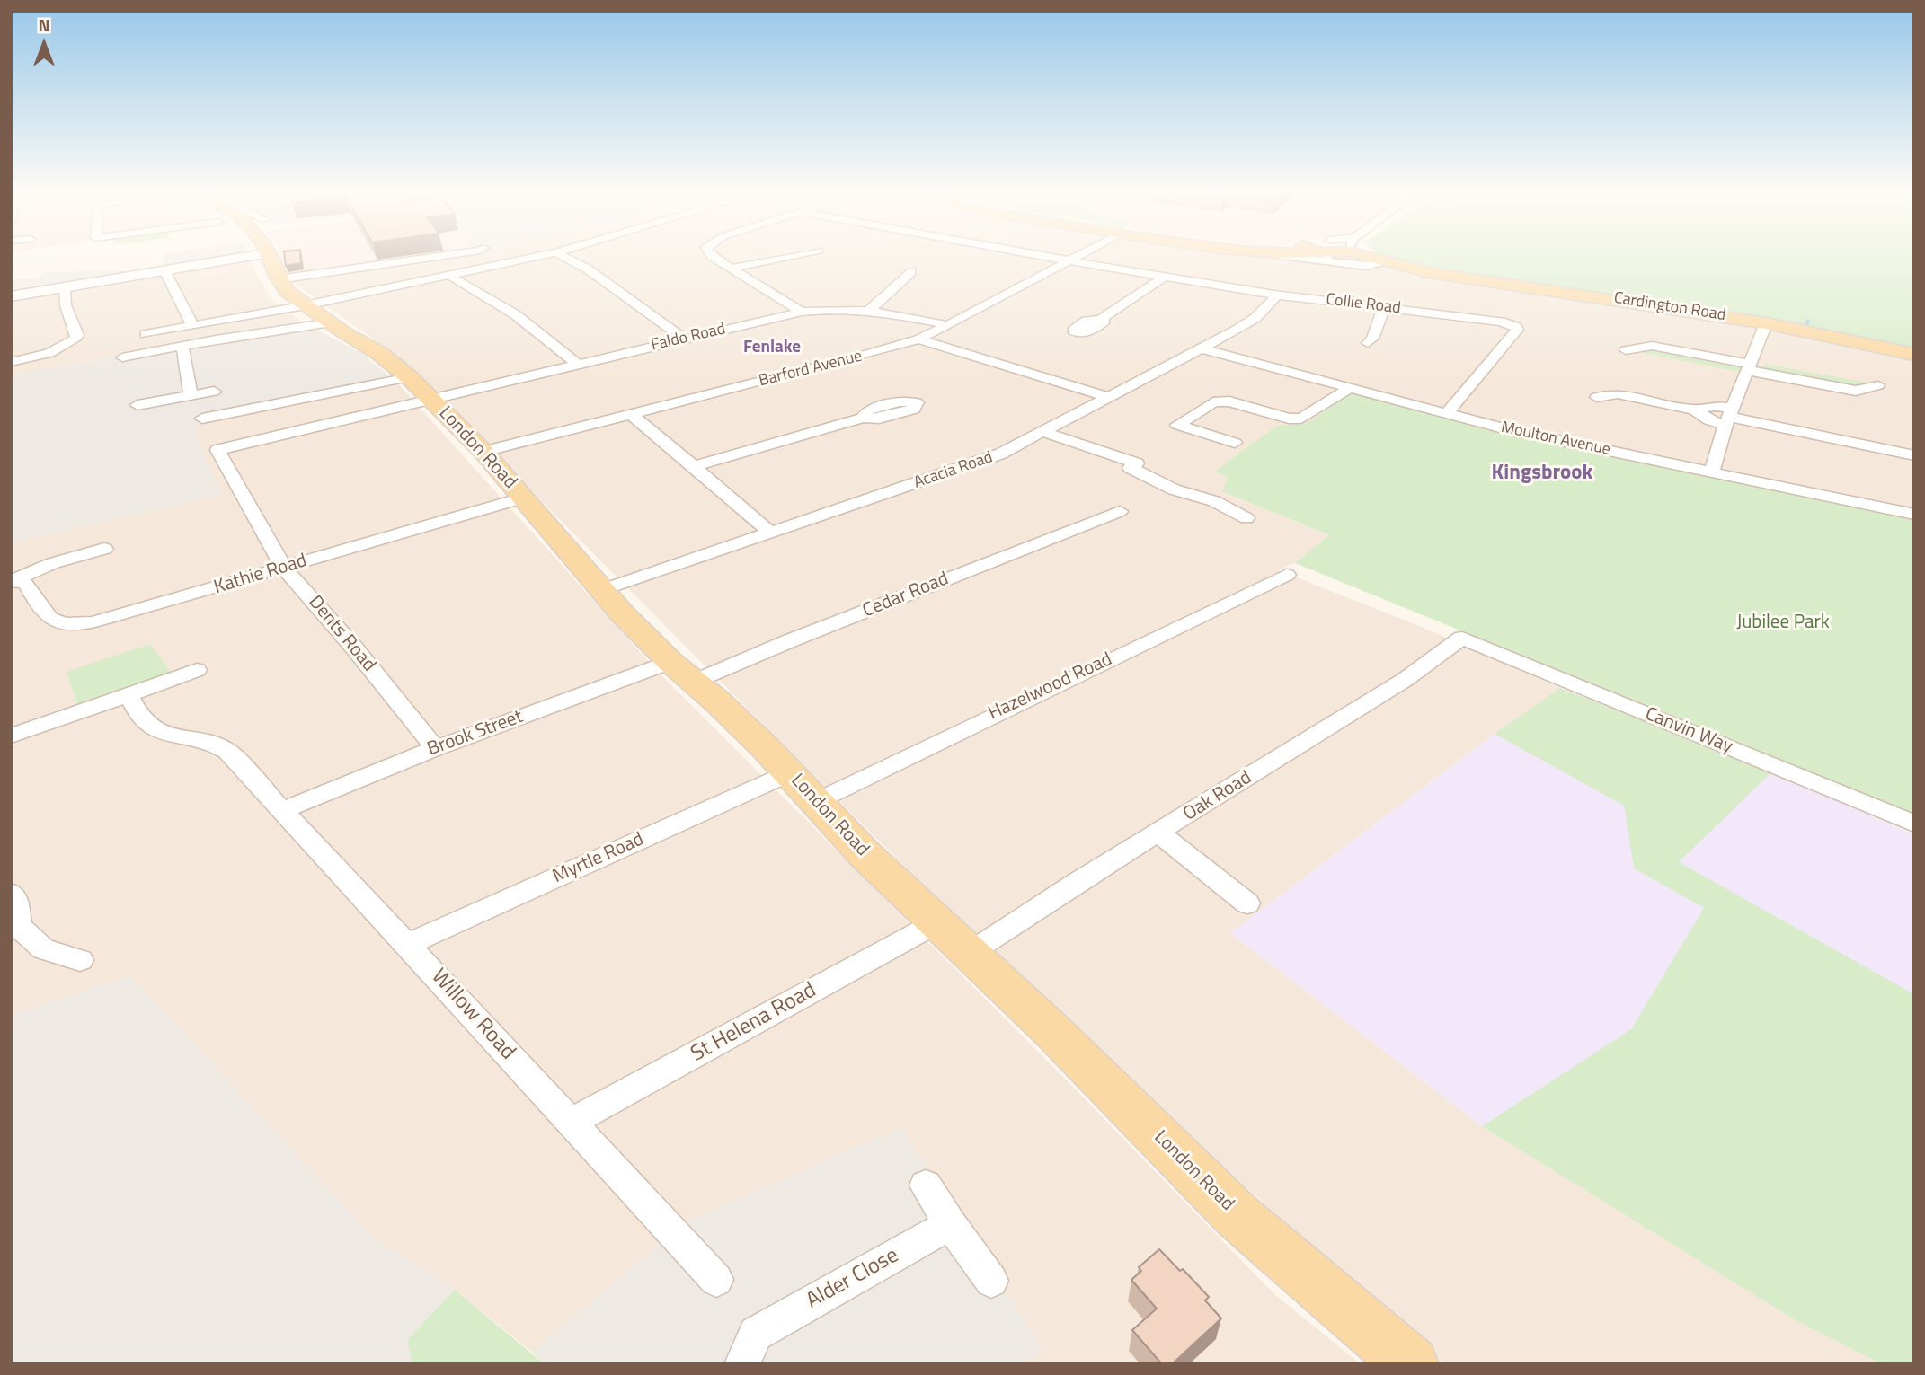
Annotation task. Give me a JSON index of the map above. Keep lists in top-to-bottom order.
{
  "streets": {
    "main road": ["Cardington Road", "London Road"],
    "street": [
      "Collie Road",
      "Faldo Road",
      "Barford Avenue",
      "Moulton Avenue",
      "Acacia Road",
      "Kathie Road",
      "Cedar Road",
      "Dents Road",
      "Hazelwood Road",
      "Canvin Way",
      "Brook Street",
      "Oak Road",
      "Myrtle Road",
      "Willow Road",
      "St Helena Road",
      "Alder Close"
    ]
  },
  "crossings": [
    ["Collie Road", "Barford Avenue"],
    ["Collie Road", "Moulton Avenue"],
    ["Collie Road", "Acacia Road"],
    ["Faldo Road", "Barford Avenue"],
    ["Faldo Road", "London Road"],
    ["Faldo Road", "Dents Road"],
    ["Barford Avenue", "London Road"],
    ["Moulton Avenue", "Acacia Road"],
    ["London Road", "Acacia Road"],
    ["London Road", "Kathie Road"],
    ["London Road", "Cedar Road"],
    ["London Road", "Hazelwood Road"],
    ["London Road", "Brook Street"],
    ["London Road", "Oak Road"],
    ["London Road", "Myrtle Road"],
    ["London Road", "St Helena Road"],
    ["Kathie Road", "Dents Road"],
    ["Cedar Road", "Brook Street"],
    ["Dents Road", "Brook Street"],
    ["Canvin Way", "Oak Road"],
    ["Brook Street", "Willow Road"],
    ["Myrtle Road", "Willow Road"],
    ["Willow Road", "St Helena Road"]
  ],
  "districts": ["Fenlake", "Kingsbrook"],
  "parks": ["Jubilee Park"],
  "north": "top"
}
